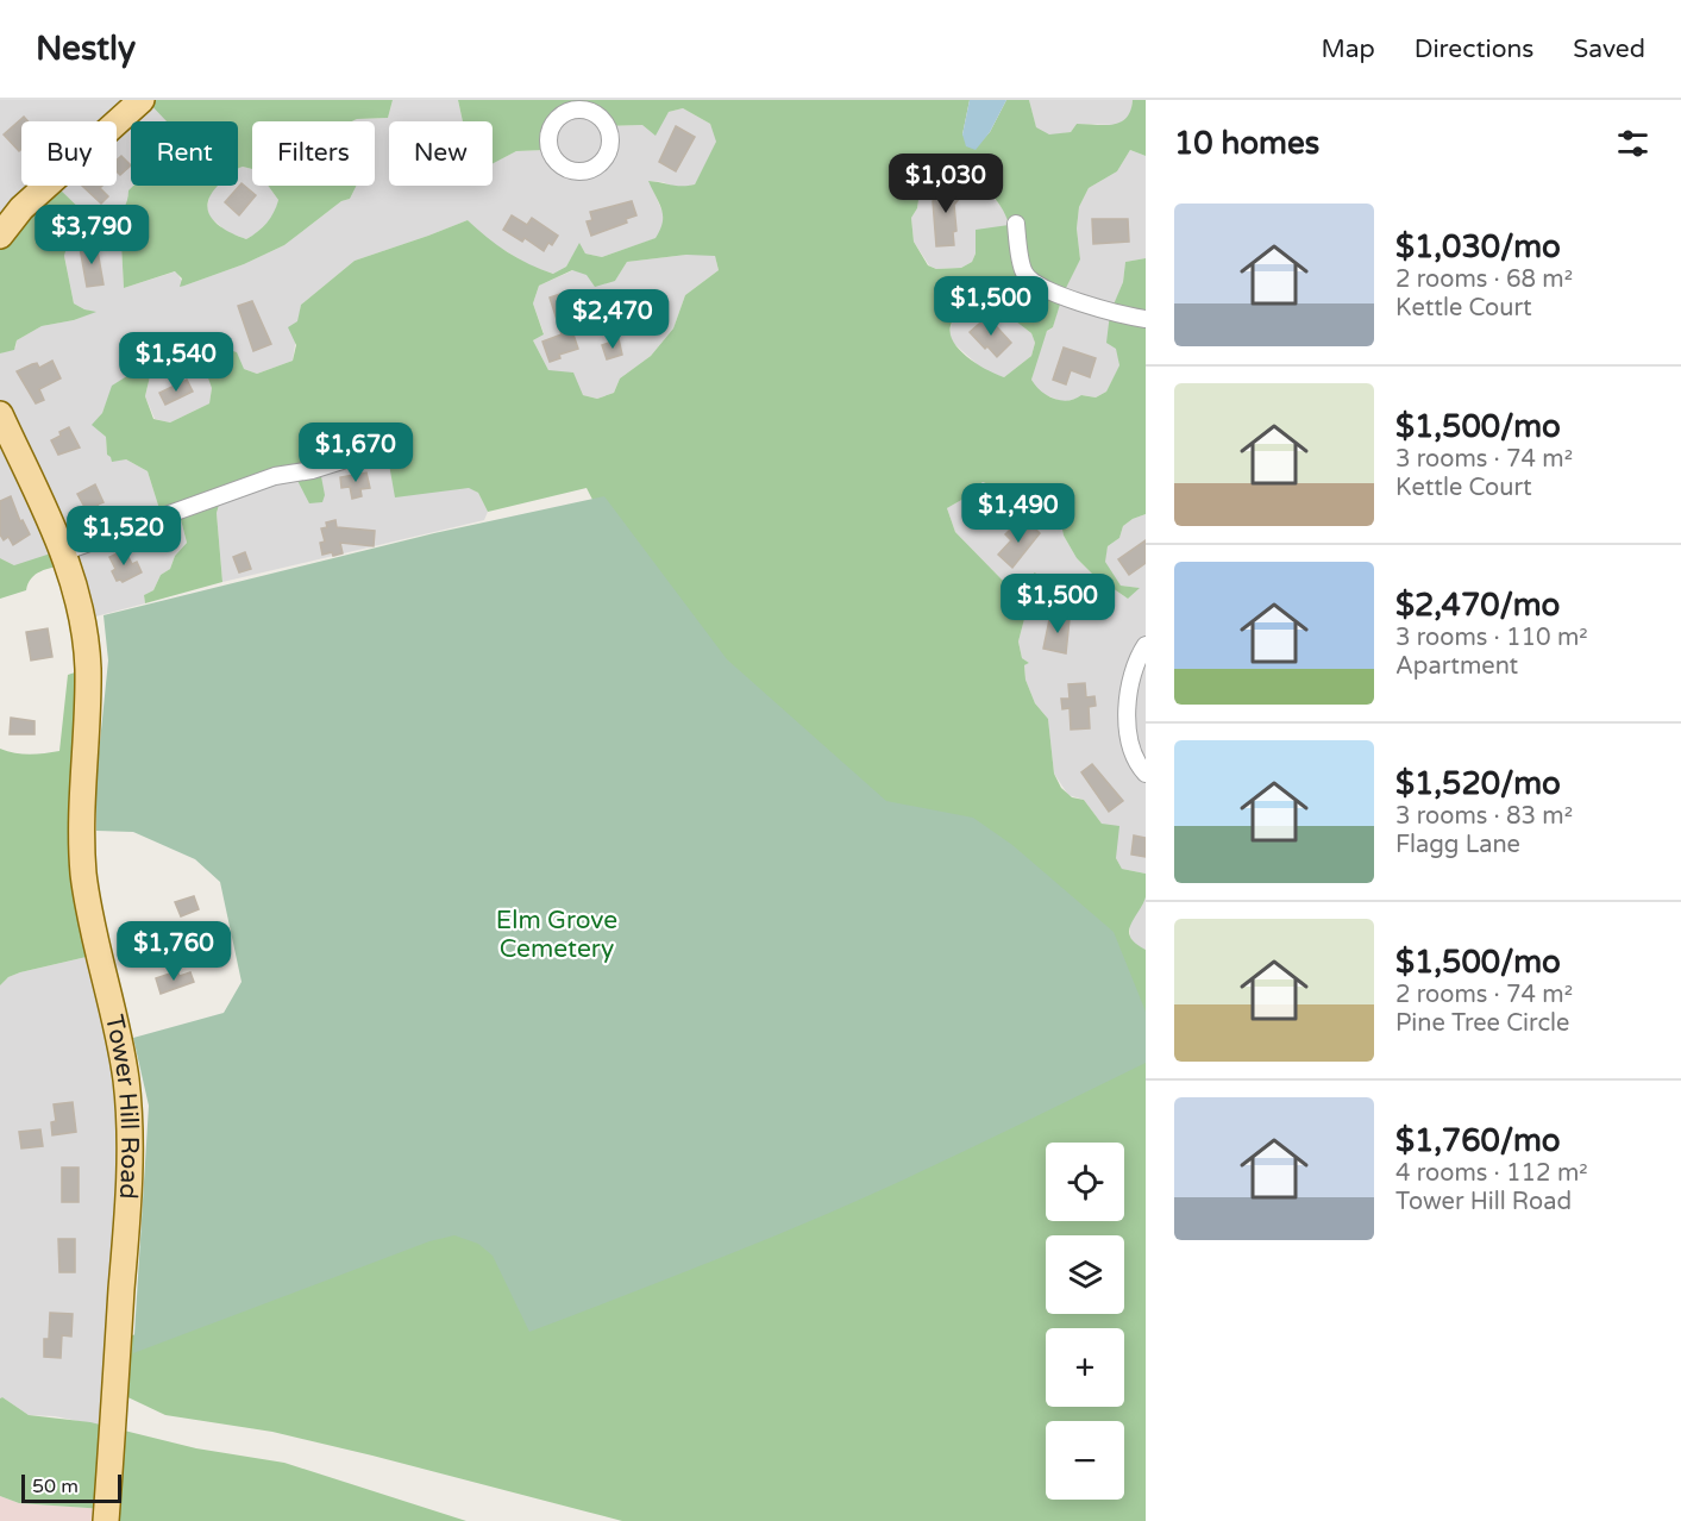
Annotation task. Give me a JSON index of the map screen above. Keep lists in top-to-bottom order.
{
  "streets": {
    "main road": ["Tower Hill Road"]
  },
  "parks": ["Elm Grove Cemetery"],
  "scale_bar": "50 m",
  "page": {
    "header": "Nestly",
    "nav": ["Map", "Directions", "Saved"],
    "heading": "10 homes",
    "chip": [
      "Buy",
      "Rent",
      "Filters",
      "New"
    ],
    "price": [
      "$1,030",
      "$3,790",
      "$1,500",
      "$2,470",
      "$1,540",
      "$1,670",
      "$1,490",
      "$1,520",
      "$1,500",
      "$1,760"
    ],
    "list": [
      {
        "name": "$1,030/mo",
        "note": "2 rooms · 68 m² · Kettle Court"
      },
      {
        "name": "$1,500/mo",
        "note": "3 rooms · 74 m² · Kettle Court"
      },
      {
        "name": "$2,470/mo",
        "note": "3 rooms · 110 m² · Apartment"
      },
      {
        "name": "$1,520/mo",
        "note": "3 rooms · 83 m² · Flagg Lane"
      },
      {
        "name": "$1,500/mo",
        "note": "2 rooms · 74 m² · Pine Tree Circle"
      },
      {
        "name": "$1,760/mo",
        "note": "4 rooms · 112 m² · Tower Hill Road"
      }
    ],
    "map_buttons": ["+", "−"],
    "scale": "50 m"
  }
}
